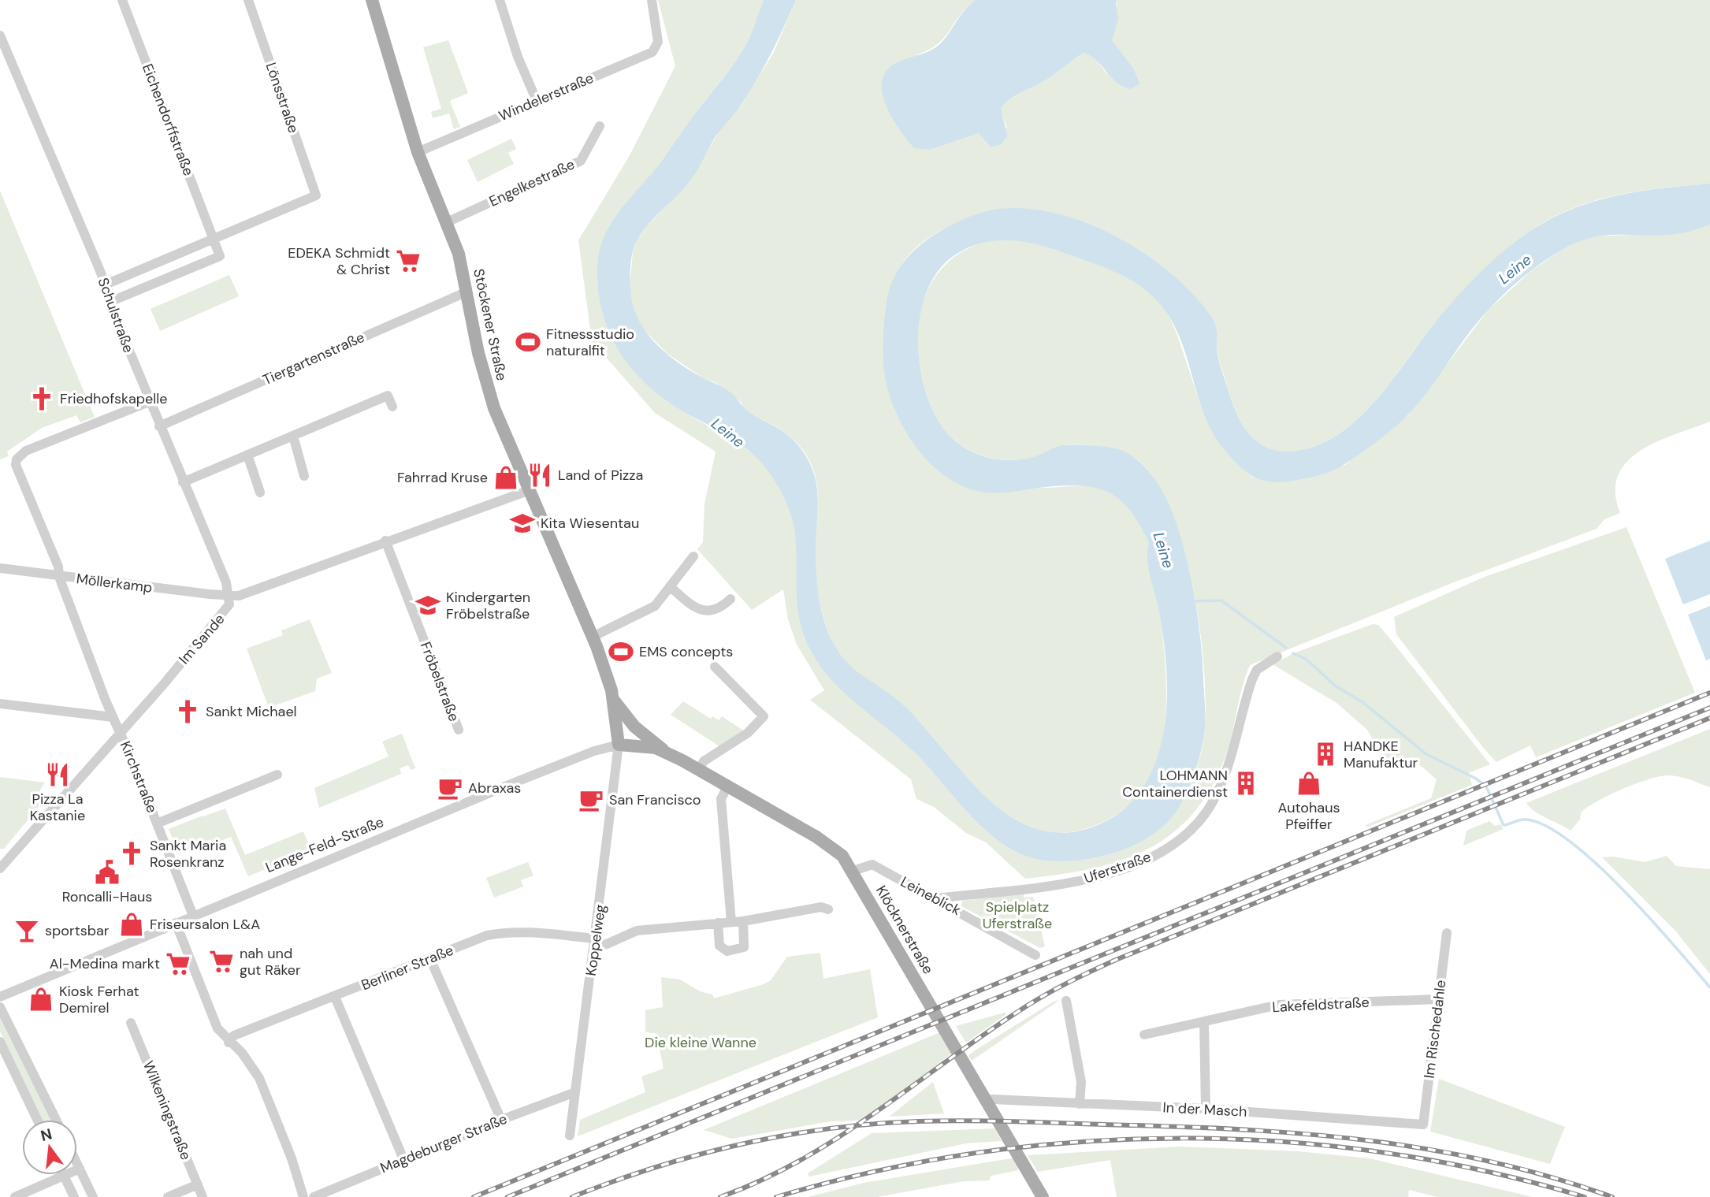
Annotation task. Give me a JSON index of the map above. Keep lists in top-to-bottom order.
{
  "streets": {
    "main road": ["Stöckener Straße", "Lange-Feld-Straße", "Klöcknerstraße"],
    "street": [
      "Windelerstraße",
      "Lönsstraße",
      "Eichendorffstraße",
      "Engelkestraße",
      "Schulstraße",
      "Tiergartenstraße",
      "Möllerkamp",
      "Im Sande",
      "Fröbelstraße",
      "Kirchstraße",
      "Uferstraße",
      "Leineblick",
      "Koppelweg",
      "Berliner Straße",
      "Lakefeldstraße",
      "Im Rischedahle",
      "In der Masch",
      "Wilkeningstraße",
      "Magdeburger Straße"
    ]
  },
  "crossings": [
    ["Windelerstraße", "Stöckener Straße"],
    ["Lönsstraße", "Eichendorffstraße"],
    ["Engelkestraße", "Stöckener Straße"],
    ["Schulstraße", "Tiergartenstraße"],
    ["Schulstraße", "Möllerkamp"],
    ["Schulstraße", "Im Sande"],
    ["Schulstraße", "Kirchstraße"],
    ["Stöckener Straße", "Tiergartenstraße"],
    ["Stöckener Straße", "Im Sande"],
    ["Stöckener Straße", "Lange-Feld-Straße"],
    ["Stöckener Straße", "Koppelweg"],
    ["Möllerkamp", "Im Sande"],
    ["Möllerkamp", "Kirchstraße"],
    ["Im Sande", "Fröbelstraße"],
    ["Im Sande", "Kirchstraße"],
    ["Kirchstraße", "Lange-Feld-Straße"],
    ["Lange-Feld-Straße", "Klöcknerstraße"],
    ["Lange-Feld-Straße", "Koppelweg"],
    ["Uferstraße", "Leineblick"],
    ["Leineblick", "Klöcknerstraße"],
    ["Klöcknerstraße", "In der Masch"],
    ["Koppelweg", "Berliner Straße"],
    ["Koppelweg", "Magdeburger Straße"],
    ["Lakefeldstraße", "Im Rischedahle"],
    ["Im Rischedahle", "In der Masch"]
  ],
  "water": ["Leine"],
  "parks": ["Spielplatz Uferstraße", "Die kleine Wanne"],
  "places": {
    "supermarket": ["EDEKA Schmidt & Christ", "nah und gut Räker", "Al-Medina markt"],
    "sports": ["Fitnessstudio naturalfit", "EMS concepts"],
    "church": ["Friedhofskapelle", "Sankt Michael", "Sankt Maria Rosenkranz"],
    "restaurant": ["Land of Pizza", "Pizza La Kastanie"],
    "shop": [
      "Fahrrad Kruse",
      "Autohaus Pfeiffer",
      "Friseursalon L&A",
      "Kiosk Ferhat Demirel"
    ],
    "school or university": ["Kita Wiesentau", "Kindergarten Fröbelstraße"],
    "building": ["HANDKE Manufaktur", "LOHMANN Containerdienst"],
    "cafe": ["Abraxas", "San Francisco"],
    "public building": ["Roncalli-Haus"],
    "bar": ["sportsbar"]
  },
  "north": "top"
}
